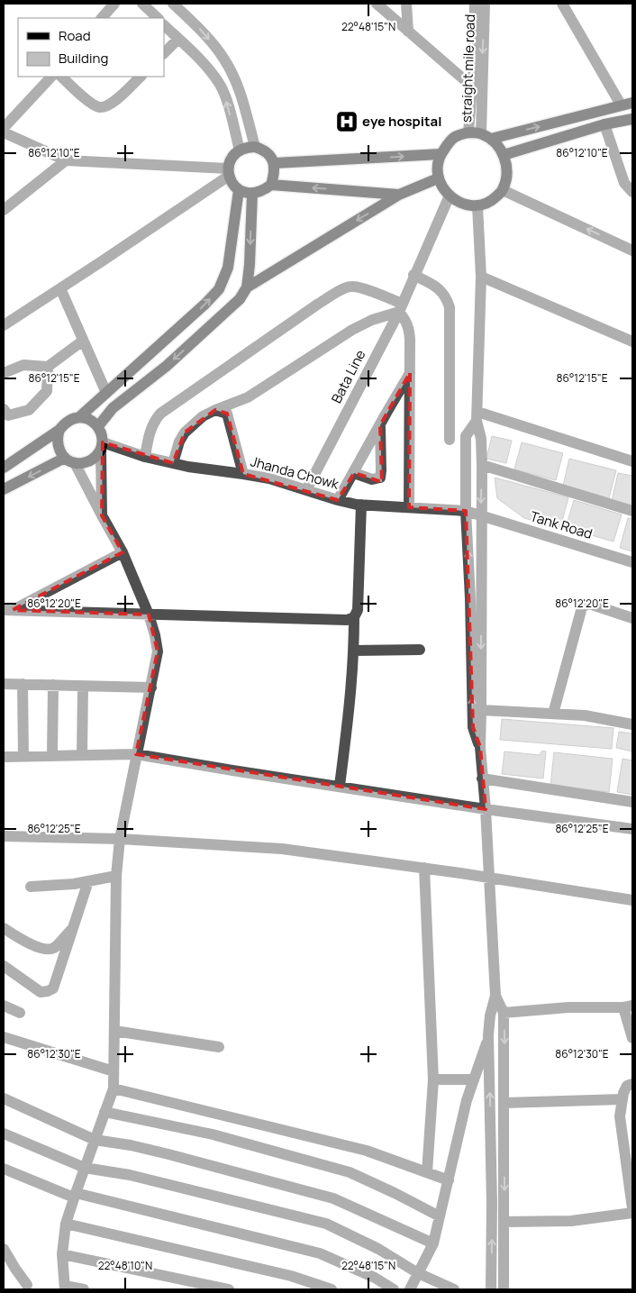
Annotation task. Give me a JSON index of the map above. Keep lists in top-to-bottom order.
{
  "streets": {
    "street": [
      "straight mile road",
      "Bata Line",
      "Jhanda Chowk",
      "Tank Road"
    ]
  },
  "crossings": [
    ["straight mile road", "Bata Line"],
    ["Bata Line", "Jhanda Chowk"],
    ["Jhanda Chowk", "Tank Road"]
  ],
  "places": {
    "hospital": ["eye hospital"]
  },
  "legend": ["Road", "Building"],
  "coordinates": [
    "22°48'15\"N",
    "86°12'10\"E",
    "86°12'15\"E",
    "86°12'20\"E",
    "86°12'25\"E",
    "86°12'30\"E",
    "22°48'10\"N"
  ]
}
